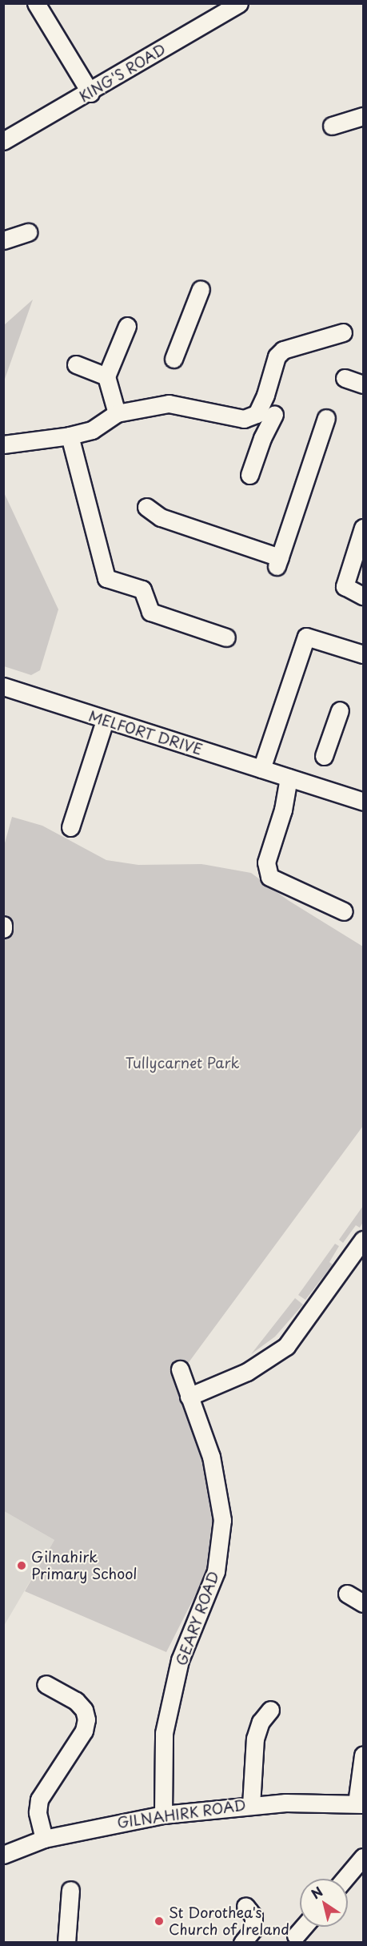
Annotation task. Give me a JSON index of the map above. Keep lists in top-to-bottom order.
{
  "streets": {
    "street": [
      "KING'S ROAD",
      "MELFORT DRIVE",
      "GEARY ROAD",
      "GILNAHIRK ROAD"
    ]
  },
  "crossings": [
    ["GEARY ROAD", "GILNAHIRK ROAD"]
  ],
  "parks": ["Tullycarnet Park"],
  "places": ["Gilnahirk Primary School", "St Dorothea's Church of Ireland"],
  "north": "top left"
}
